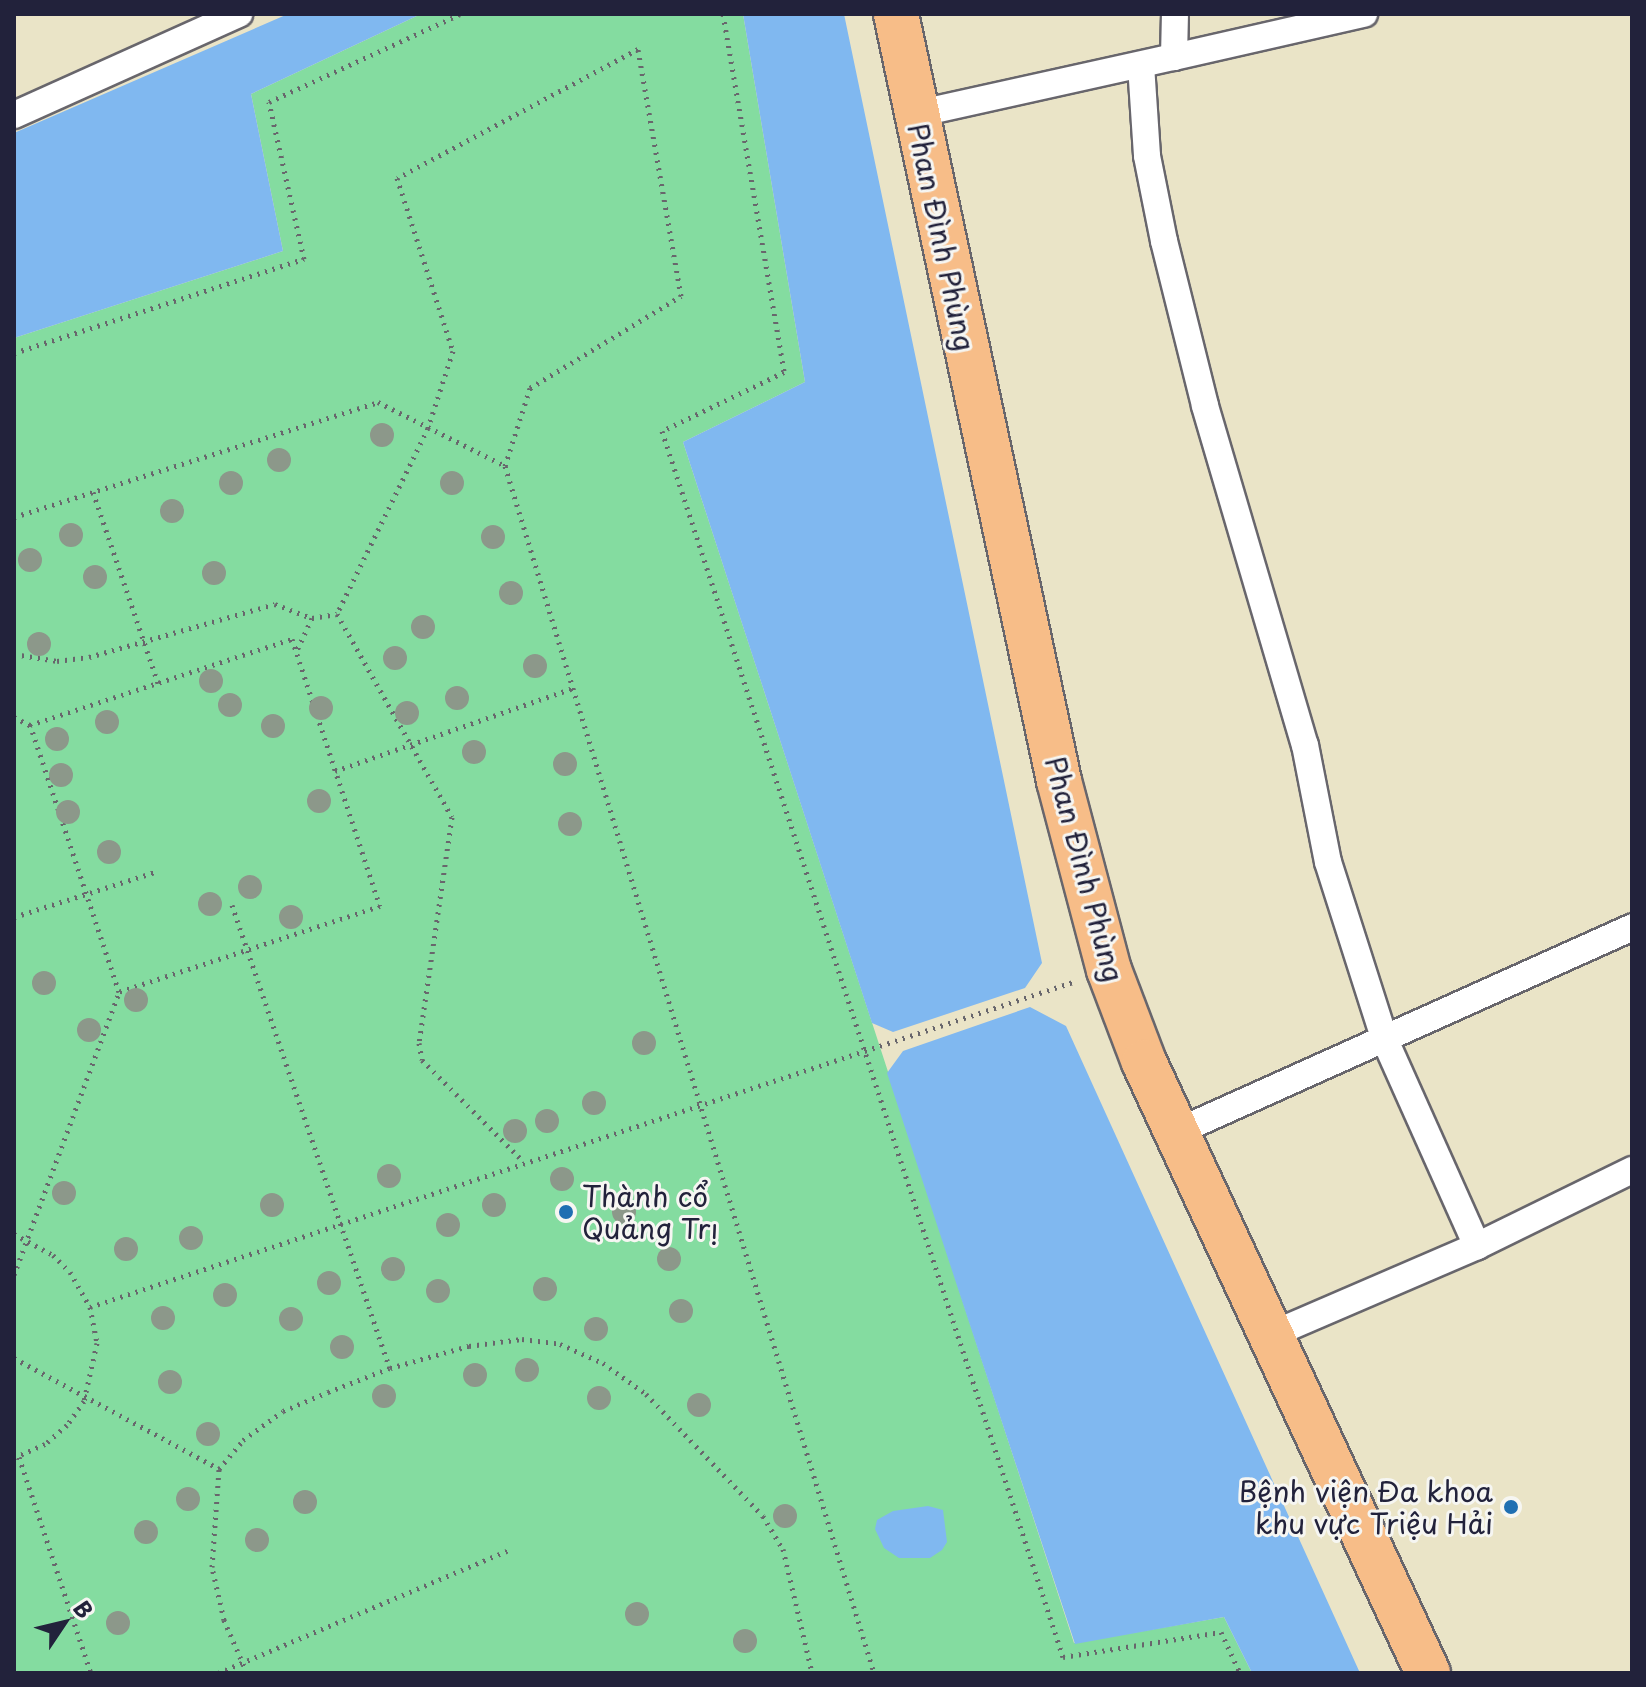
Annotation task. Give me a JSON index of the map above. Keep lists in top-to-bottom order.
{
  "streets": {
    "highway": ["Phan Đình Phùng"]
  },
  "places": ["Thành cổ Quảng Trị", "Bệnh viện Đa khoa khu vực Triệu Hải"],
  "north": "top right"
}
